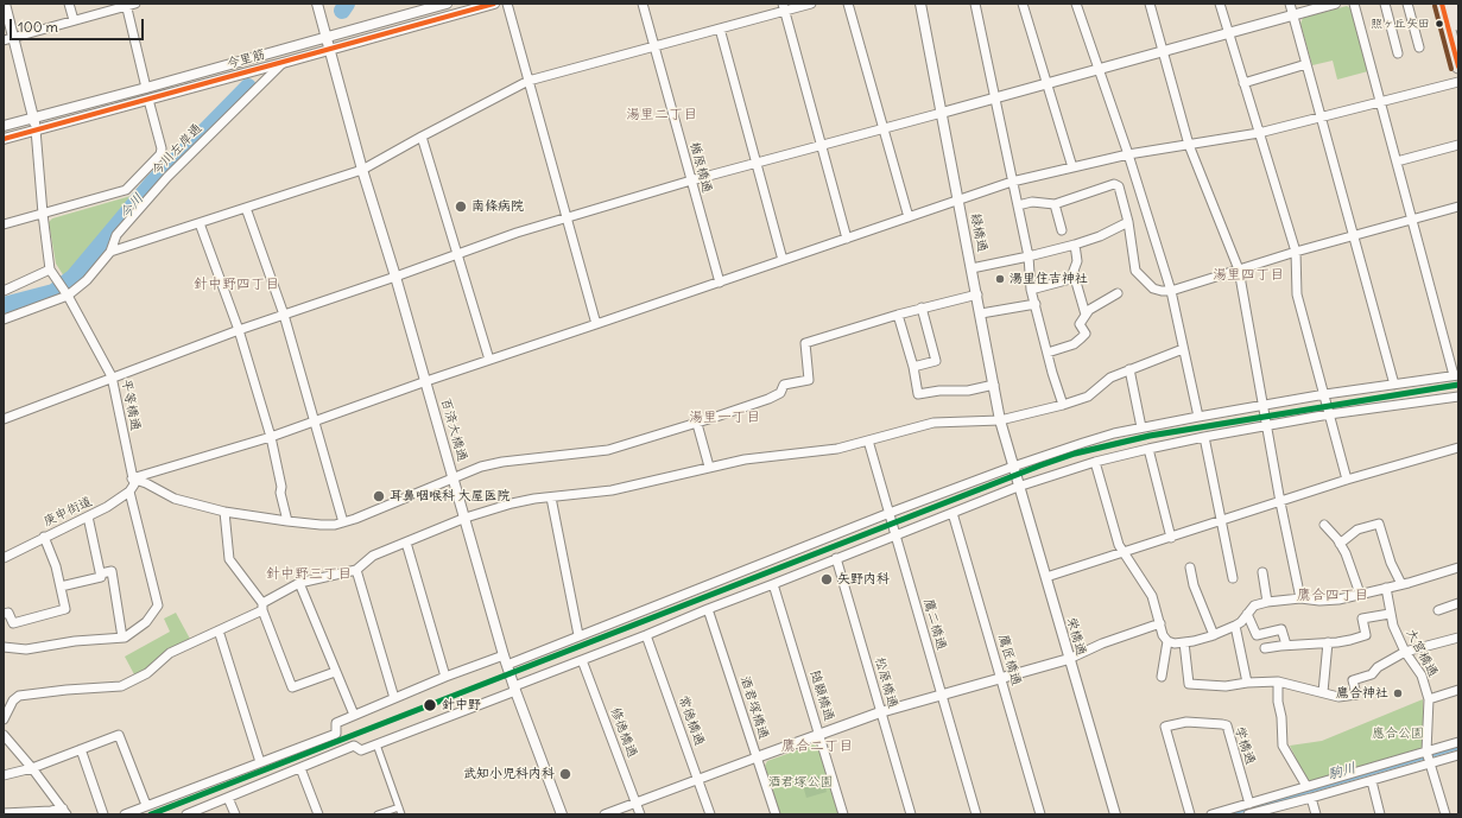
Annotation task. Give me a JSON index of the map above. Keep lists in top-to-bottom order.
{
  "streets": {
    "street": [
      "今里筋",
      "今川左岸通",
      "楯原橋通",
      "緑橋通",
      "平等橋通",
      "百済大橋通",
      "庚申街道",
      "鷹二橋通",
      "栄橋通",
      "大宮橋通",
      "鷹匠橋通",
      "松原橋通",
      "随願橋通",
      "酒君塚橋通",
      "常徳橋通",
      "修徳橋通",
      "学橋通"
    ]
  },
  "crossings": [
    ["今里筋", "今川左岸通"],
    ["今里筋", "百済大橋通"],
    ["今川左岸通", "平等橋通"],
    ["緑橋通", "栄橋通"]
  ],
  "districts": [
    "湯里二丁目",
    "湯里四丁目",
    "針中野四丁目",
    "湯里一丁目",
    "針中野三丁目",
    "鷹合四丁目",
    "鷹合二丁目"
  ],
  "water": ["今川", "駒川"],
  "parks": ["應合公園", "酒君塚公園"],
  "places": [
    "照ヶ丘矢田",
    "南條病院",
    "湯里住吉神社",
    "耳鼻咽喉科 大屋医院",
    "矢野内科",
    "鷹合神社",
    "針中野",
    "武知小児科内科"
  ],
  "scale_bar": "100 m"
}
